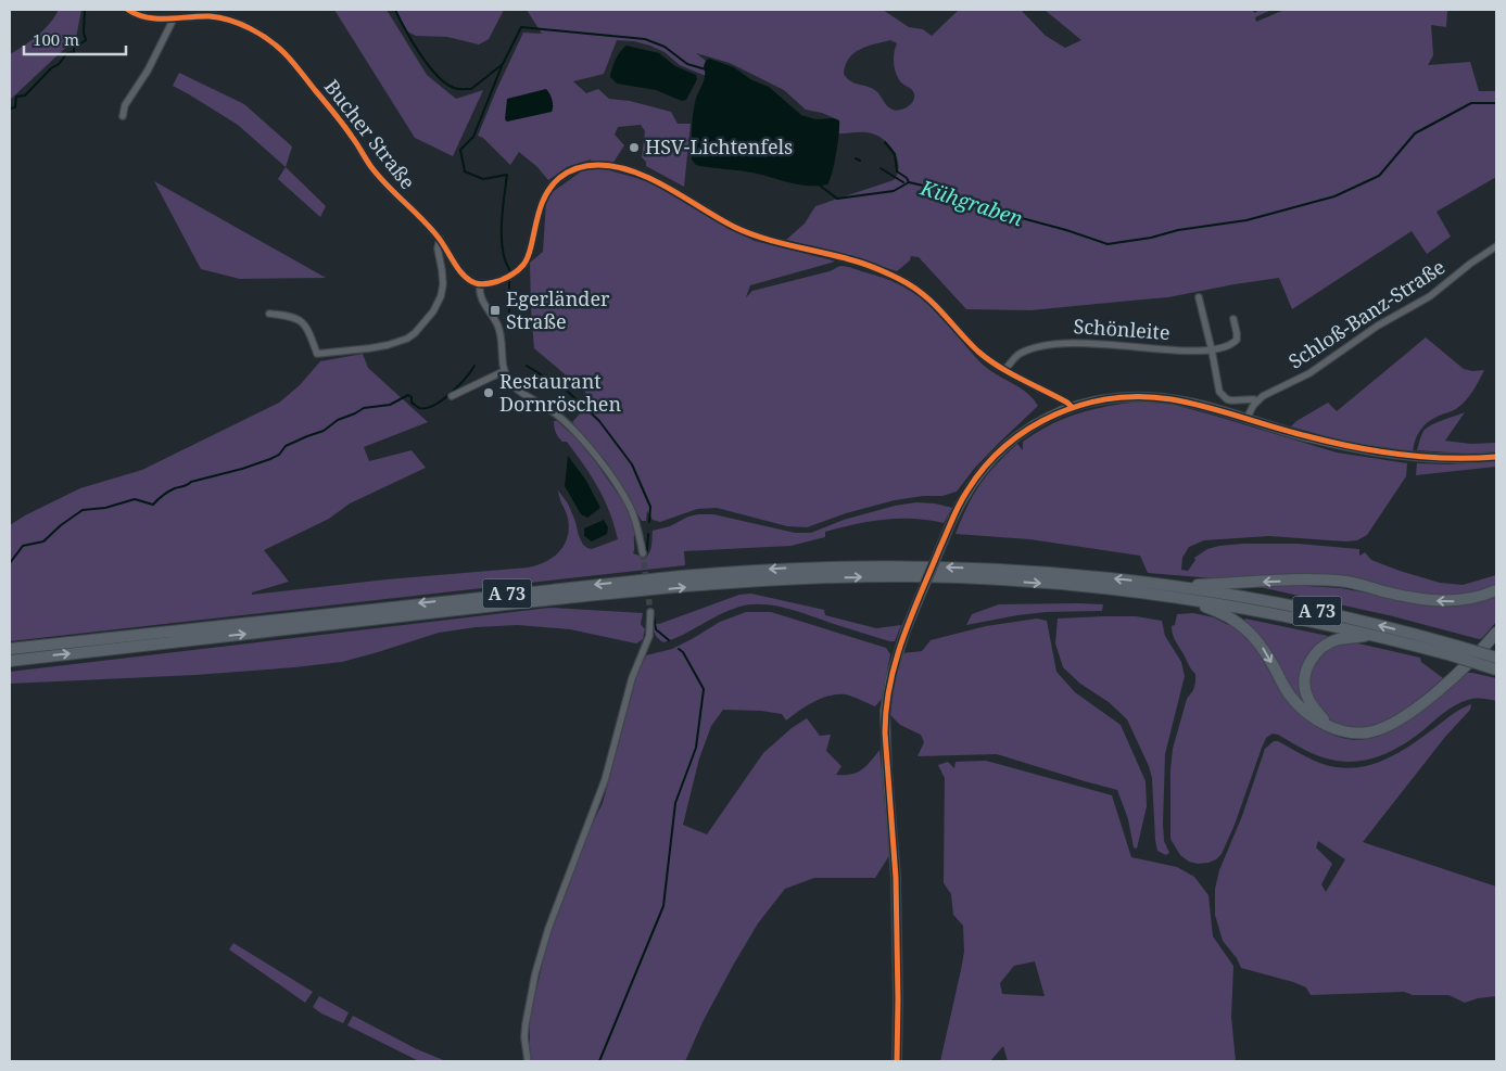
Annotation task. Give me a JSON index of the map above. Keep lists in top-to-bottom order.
{
  "streets": {
    "highway": ["A 73"],
    "street": ["Bucher Straße", "Schloß-Banz-Straße", "Schönleite"]
  },
  "water": ["Kühgraben"],
  "places": {
    "other": ["HSV-Lichtenfels", "Restaurant Dornröschen"],
    "transit": ["Egerländer Straße"]
  },
  "scale_bar": "100 m"
}
